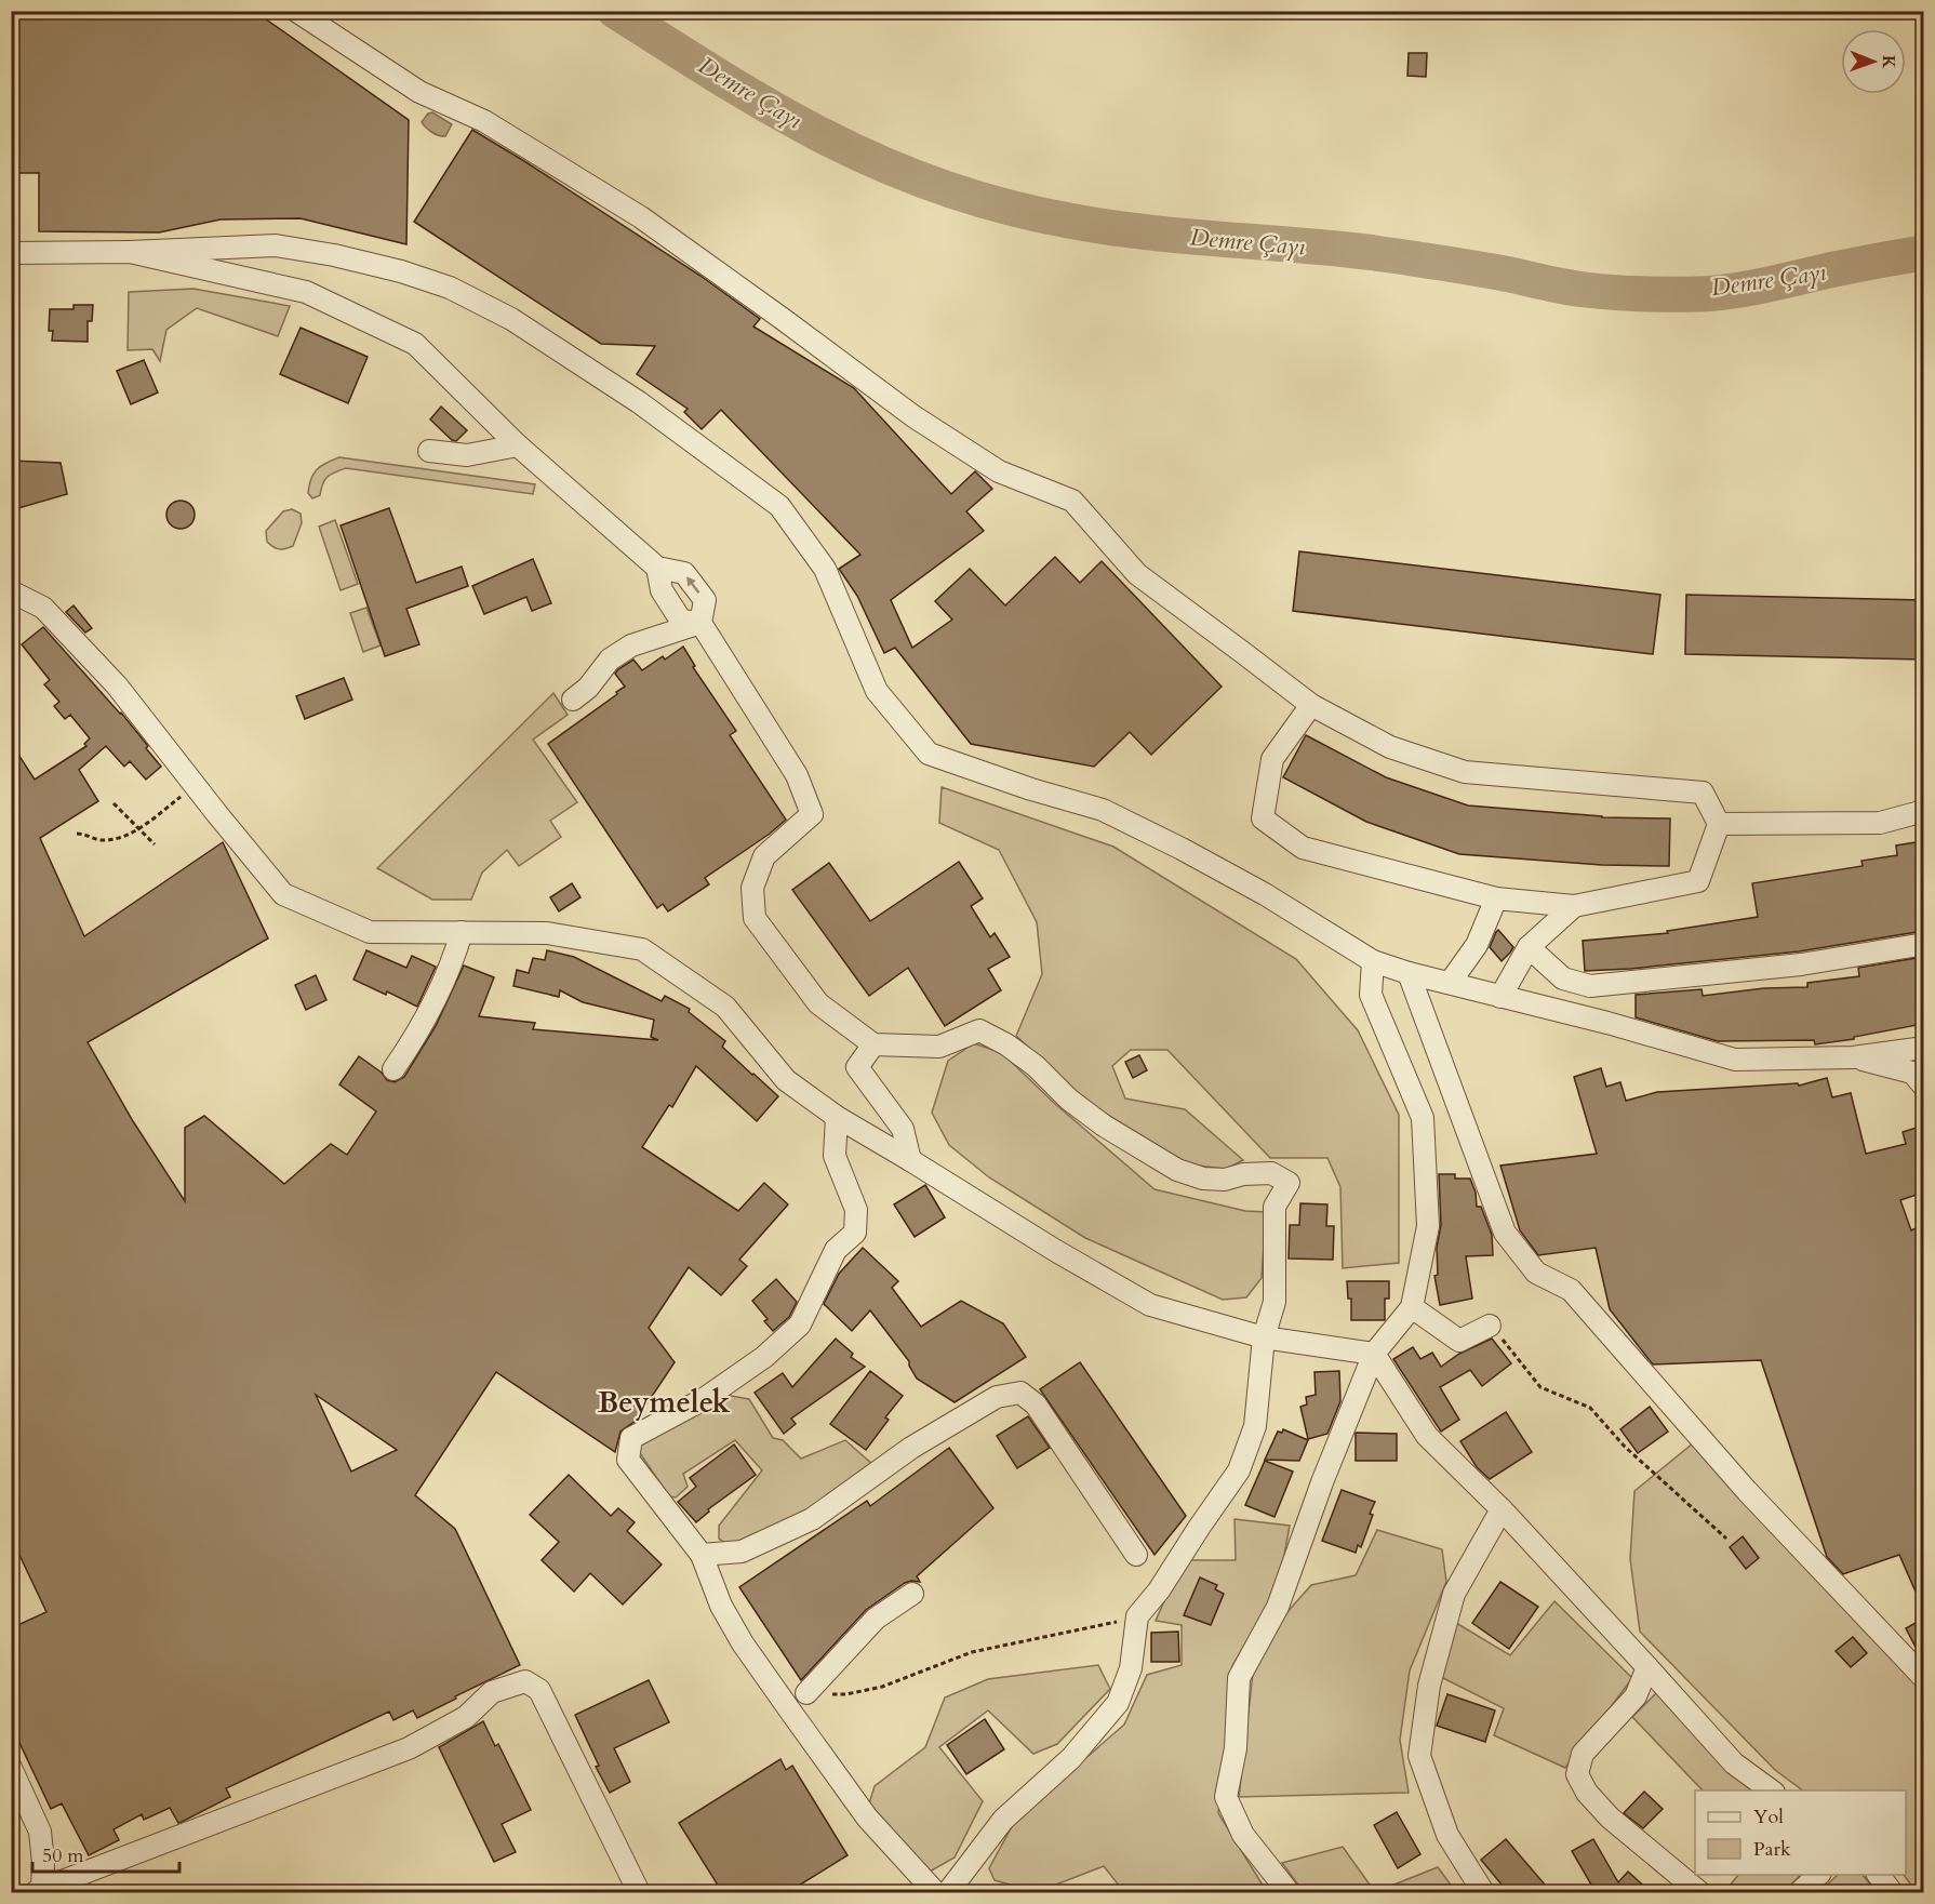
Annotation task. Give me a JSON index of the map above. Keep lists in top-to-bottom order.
{
  "districts": ["Beymelek"],
  "water": ["Demre Çayı"],
  "legend": ["Yol", "Park"],
  "scale_bar": "50 m",
  "north": "right"
}
